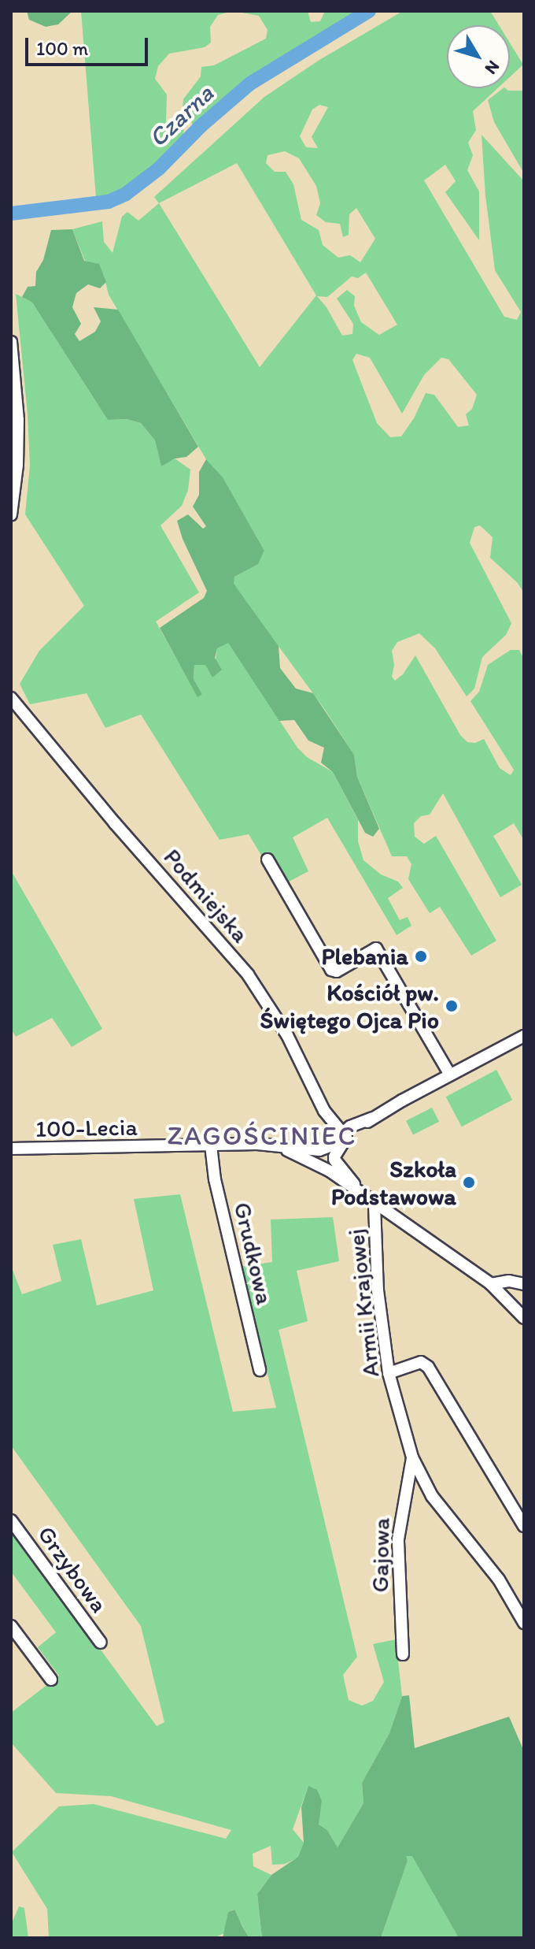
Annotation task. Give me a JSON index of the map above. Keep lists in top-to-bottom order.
{
  "streets": {
    "street": [
      "Podmiejska",
      "100-Lecia",
      "Grudkowa",
      "Armii Krajowej",
      "Gajowa",
      "Grzybowa"
    ]
  },
  "crossings": [
    ["100-Lecia", "Grudkowa"],
    ["Armii Krajowej", "Gajowa"]
  ],
  "districts": ["ZAGOŚCINIEC"],
  "water": ["Czarna"],
  "places": ["Plebania", "Kościół pw. Świętego Ojca Pio", "Szkoła Podstawowa"],
  "scale_bar": "100 m",
  "north": "bottom right"
}
